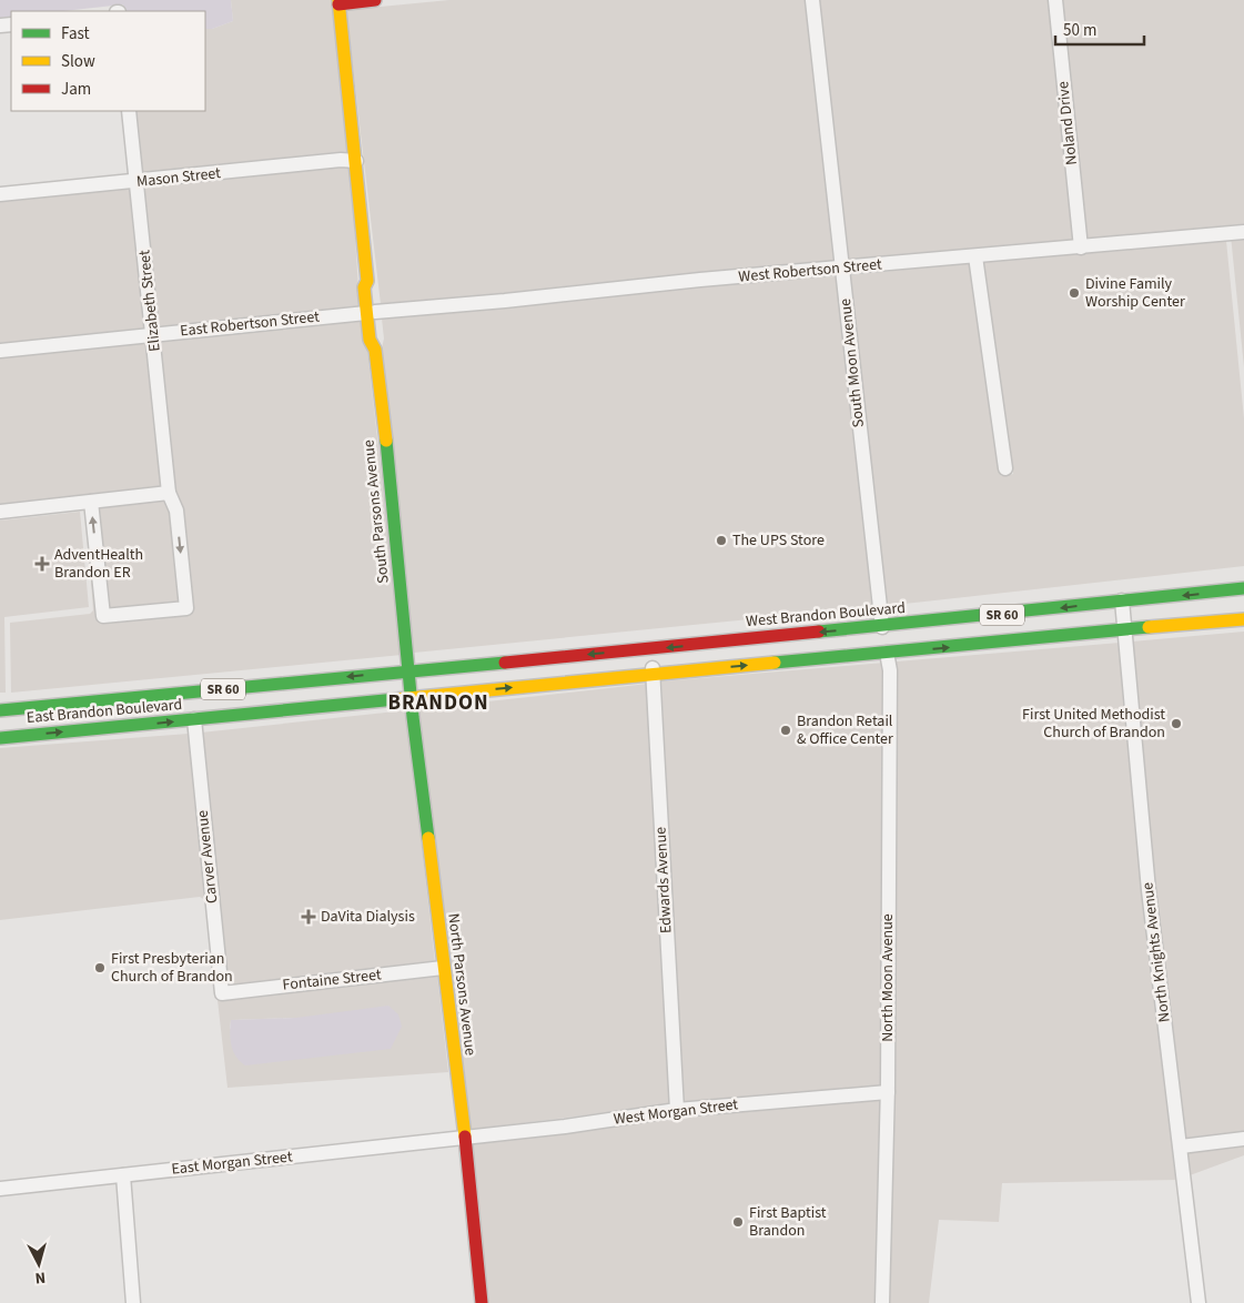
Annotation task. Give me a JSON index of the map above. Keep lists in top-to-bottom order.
{
  "streets": {
    "main road": [
      "South Parsons Avenue",
      "West Brandon Boulevard",
      "SR 60",
      "East Brandon Boulevard",
      "North Parsons Avenue"
    ],
    "street": [
      "Noland Drive",
      "Mason Street",
      "West Robertson Street",
      "Elizabeth Street",
      "East Robertson Street",
      "South Moon Avenue",
      "Carver Avenue",
      "Edwards Avenue",
      "North Knights Avenue",
      "North Moon Avenue",
      "Fontaine Street",
      "West Morgan Street",
      "East Morgan Street"
    ]
  },
  "crossings": [
    ["Noland Drive", "West Robertson Street"],
    ["Mason Street", "Elizabeth Street"],
    ["Mason Street", "South Parsons Avenue"],
    ["West Robertson Street", "East Robertson Street"],
    ["West Robertson Street", "South Moon Avenue"],
    ["West Robertson Street", "South Parsons Avenue"],
    ["Elizabeth Street", "East Robertson Street"],
    ["East Robertson Street", "South Parsons Avenue"],
    ["South Moon Avenue", "West Brandon Boulevard"],
    ["South Parsons Avenue", "West Brandon Boulevard"],
    ["South Parsons Avenue", "East Brandon Boulevard"],
    ["South Parsons Avenue", "North Parsons Avenue"],
    ["West Brandon Boulevard", "East Brandon Boulevard"],
    ["West Brandon Boulevard", "Edwards Avenue"],
    ["West Brandon Boulevard", "North Knights Avenue"],
    ["West Brandon Boulevard", "North Parsons Avenue"],
    ["SR 60", "East Brandon Boulevard"],
    ["SR 60", "Edwards Avenue"],
    ["SR 60", "North Knights Avenue"],
    ["SR 60", "North Moon Avenue"],
    ["SR 60", "North Parsons Avenue"],
    ["East Brandon Boulevard", "Carver Avenue"],
    ["East Brandon Boulevard", "North Parsons Avenue"],
    ["Carver Avenue", "Fontaine Street"],
    ["Edwards Avenue", "West Morgan Street"],
    ["North Moon Avenue", "West Morgan Street"],
    ["Fontaine Street", "North Parsons Avenue"],
    ["North Parsons Avenue", "West Morgan Street"],
    ["North Parsons Avenue", "East Morgan Street"],
    ["West Morgan Street", "East Morgan Street"]
  ],
  "districts": ["BRANDON"],
  "places": {
    "other": [
      "Divine Family Worship Center",
      "The UPS Store",
      "First United Methodist Church of Brandon",
      "Brandon Retail & Office Center",
      "First Presbyterian Church of Brandon",
      "First Baptist Brandon"
    ],
    "health": ["AdventHealth Brandon ER", "DaVita Dialysis"]
  },
  "legend": ["Fast", "Slow", "Jam"],
  "scale_bar": "50 m",
  "north": "bottom"
}
